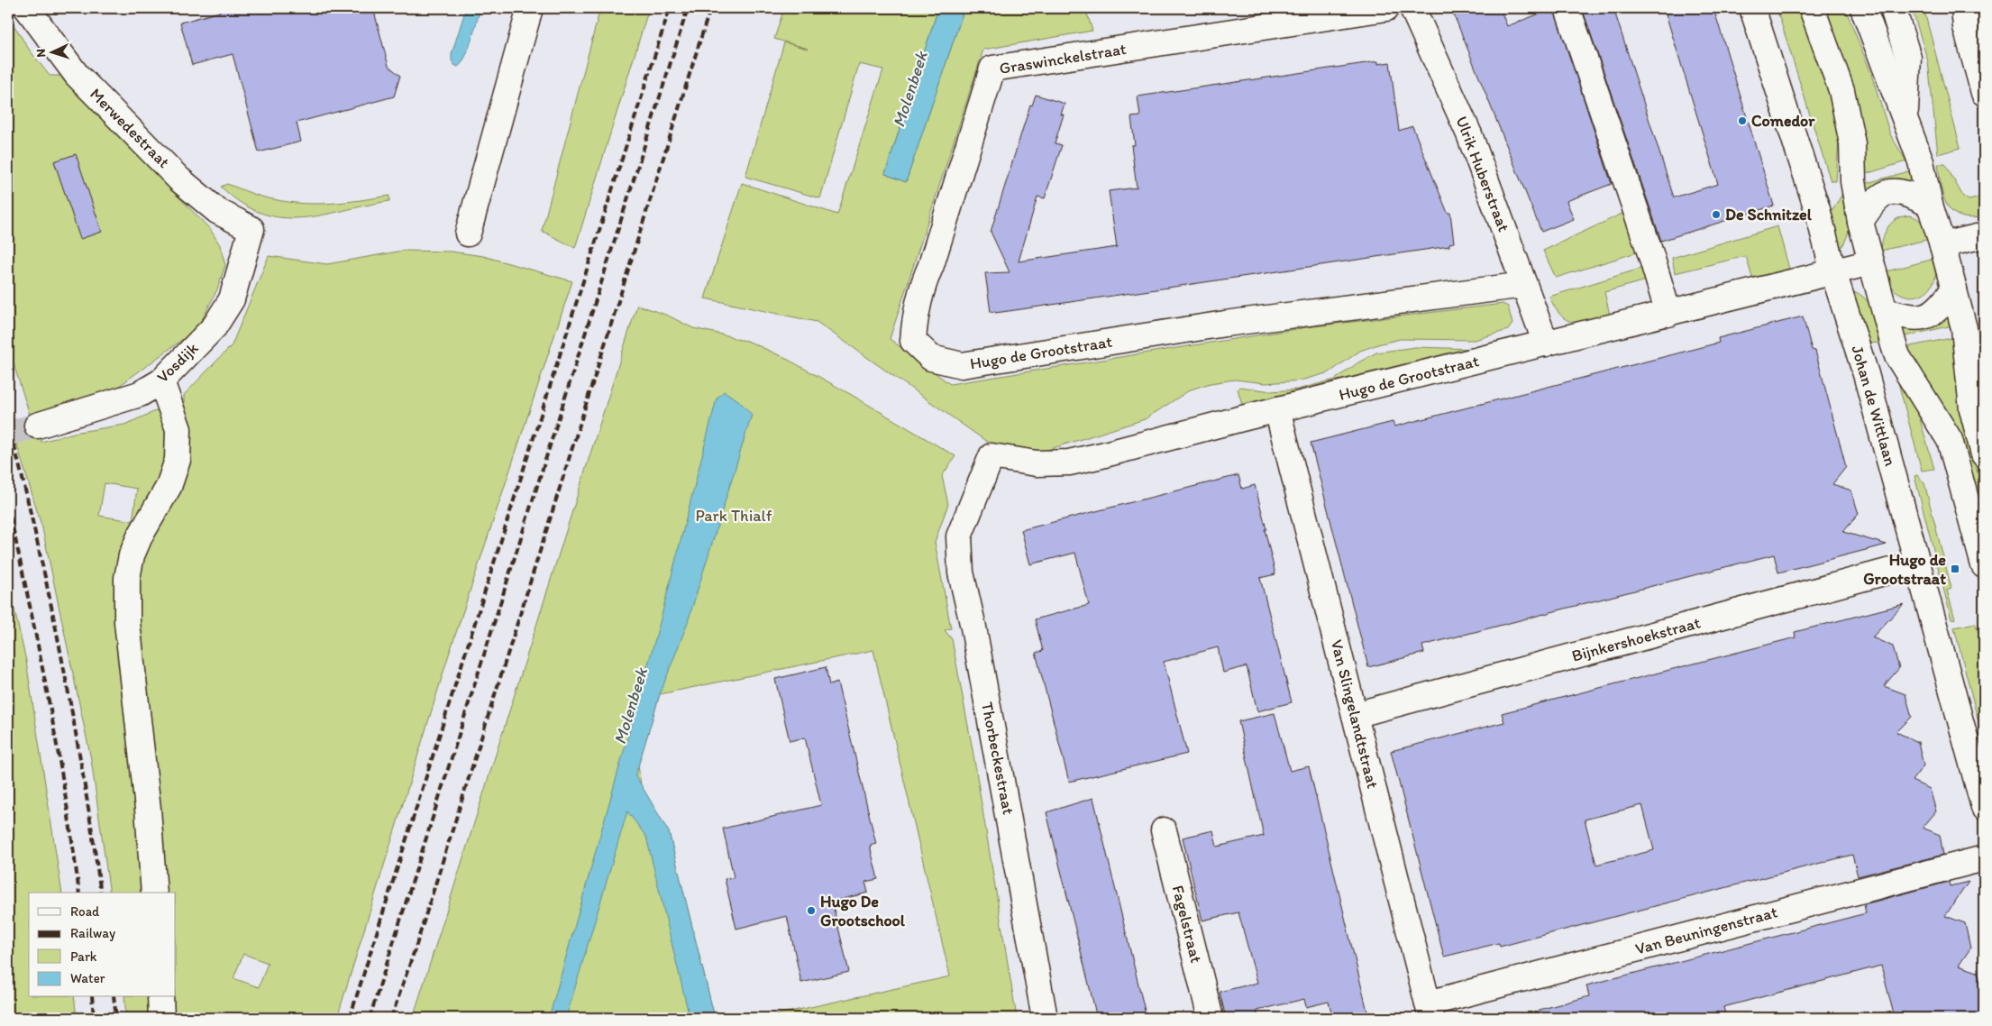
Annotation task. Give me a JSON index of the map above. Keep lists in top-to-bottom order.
{
  "streets": {
    "street": [
      "Graswinckelstraat",
      "Merwedestraat",
      "Ulrik Huberstraat",
      "Hugo de Grootstraat",
      "Vosdijk",
      "Johan de Wittlaan",
      "Bijnkershoekstraat",
      "Van Slingelandtstraat",
      "Thorbeckestraat",
      "Fagelstraat",
      "Van Beuningenstraat"
    ]
  },
  "crossings": [
    ["Graswinckelstraat", "Hugo de Grootstraat"],
    ["Merwedestraat", "Vosdijk"],
    ["Ulrik Huberstraat", "Hugo de Grootstraat"],
    ["Hugo de Grootstraat", "Johan de Wittlaan"],
    ["Hugo de Grootstraat", "Van Slingelandtstraat"],
    ["Hugo de Grootstraat", "Thorbeckestraat"],
    ["Johan de Wittlaan", "Bijnkershoekstraat"],
    ["Bijnkershoekstraat", "Van Slingelandtstraat"],
    ["Van Slingelandtstraat", "Van Beuningenstraat"]
  ],
  "water": ["Molenbeek"],
  "parks": ["Park Thialf"],
  "places": {
    "other": ["Comedor", "De Schnitzel", "Hugo De Grootschool"],
    "transit": ["Hugo de Grootstraat"]
  },
  "legend": [
    "Road",
    "Railway",
    "Park",
    "Water"
  ],
  "north": "left"
}
